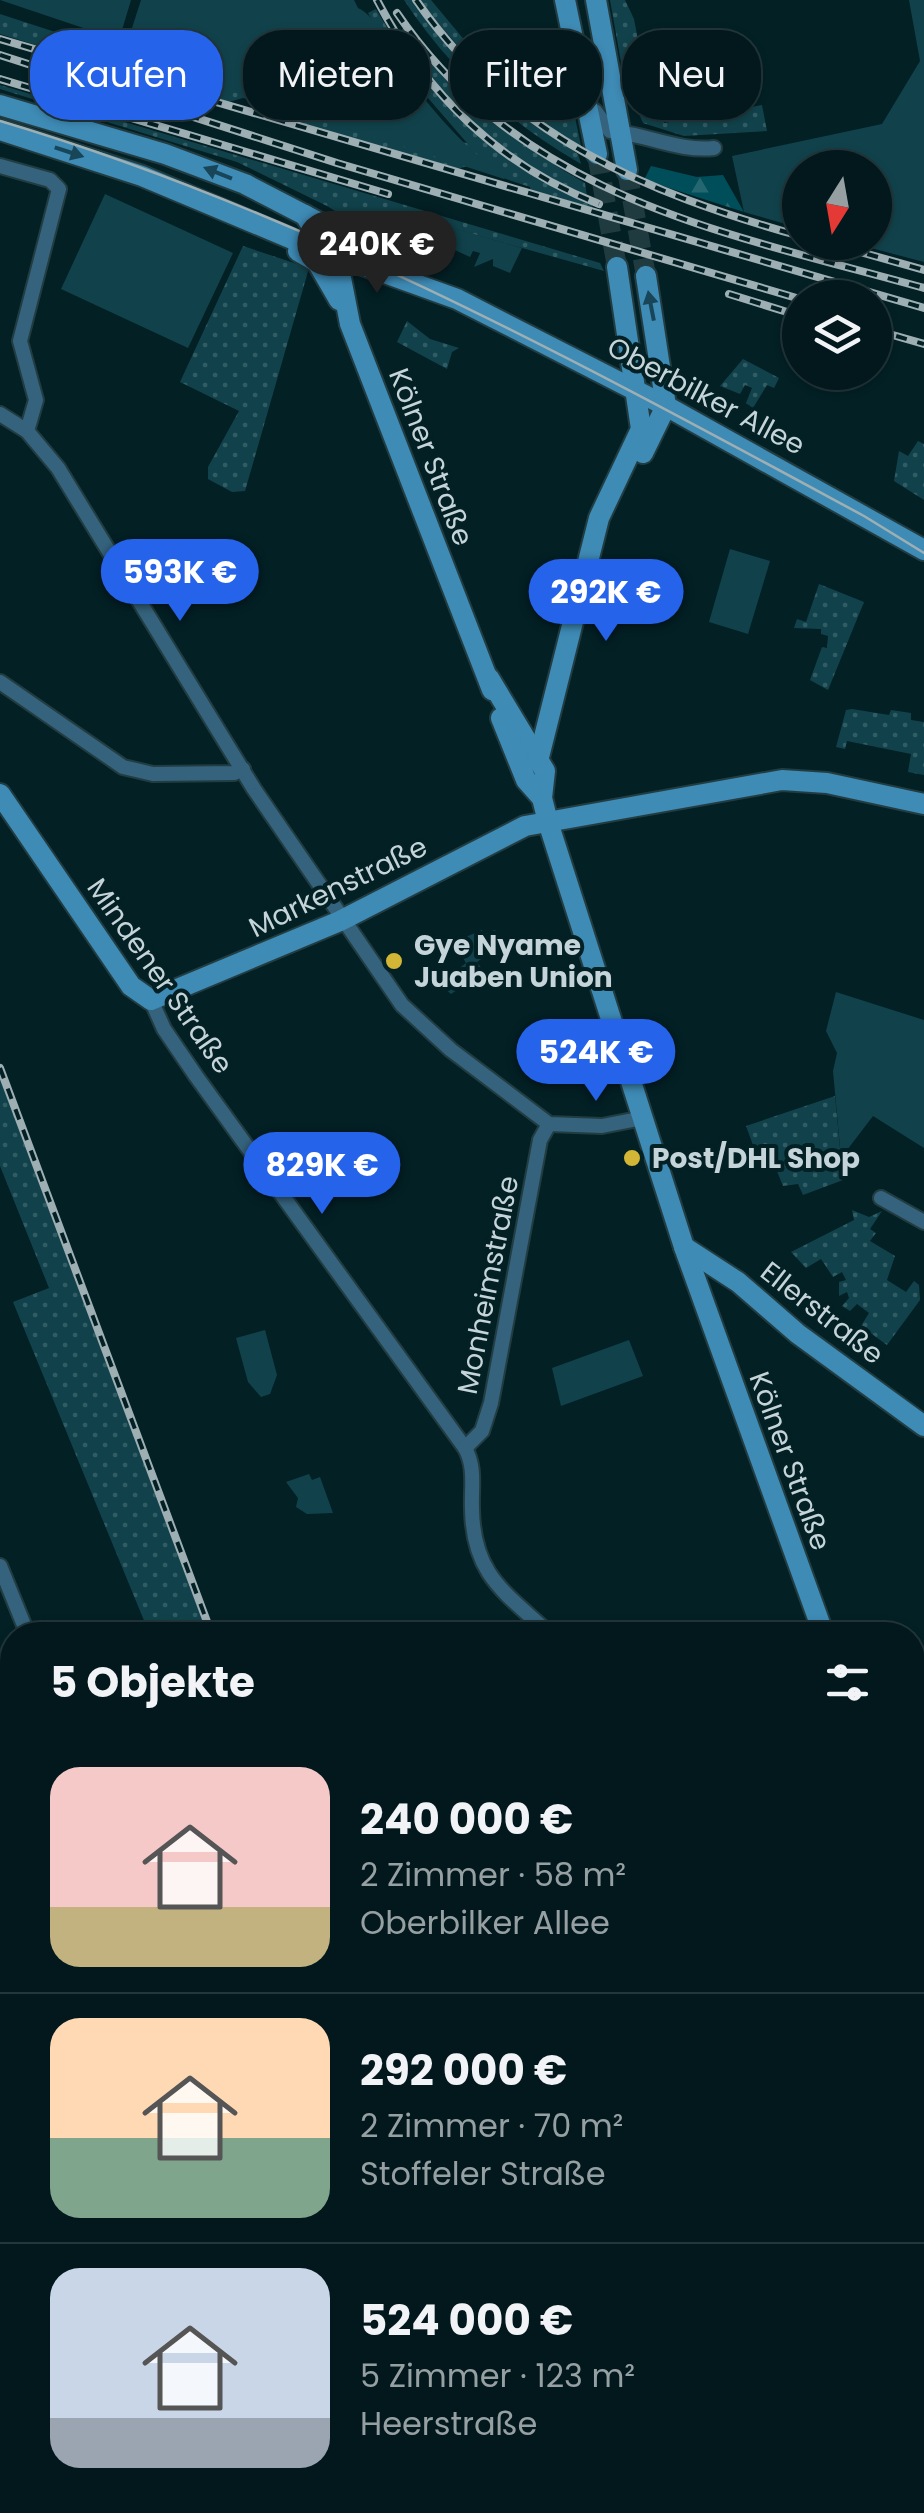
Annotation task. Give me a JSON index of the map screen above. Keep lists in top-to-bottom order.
{
  "streets": {
    "main road": [
      "Oberbilker Allee",
      "Kölner Straße",
      "Markenstraße",
      "Mindener Straße",
      "Ellerstraße"
    ],
    "street": ["Monheimstraße"]
  },
  "crossings": [
    ["Kölner Straße", "Markenstraße"],
    ["Kölner Straße", "Ellerstraße"],
    ["Markenstraße", "Mindener Straße"],
    ["Mindener Straße", "Monheimstraße"]
  ],
  "places": ["Gye Nyame Juaben Union", "Post/DHL Shop"],
  "north": "bottom",
  "page": {
    "chip": [
      "Kaufen",
      "Mieten",
      "Filter",
      "Neu"
    ],
    "price": [
      "240K €",
      "593K €",
      "292K €",
      "524K €",
      "829K €"
    ],
    "heading": "5 Objekte",
    "list": [
      {
        "name": "240 000 €",
        "note": "2 Zimmer · 58 m² · Oberbilker Allee"
      },
      {
        "name": "292 000 €",
        "note": "2 Zimmer · 70 m² · Stoffeler Straße"
      },
      {
        "name": "524 000 €",
        "note": "5 Zimmer · 123 m² · Heerstraße"
      }
    ]
  }
}
